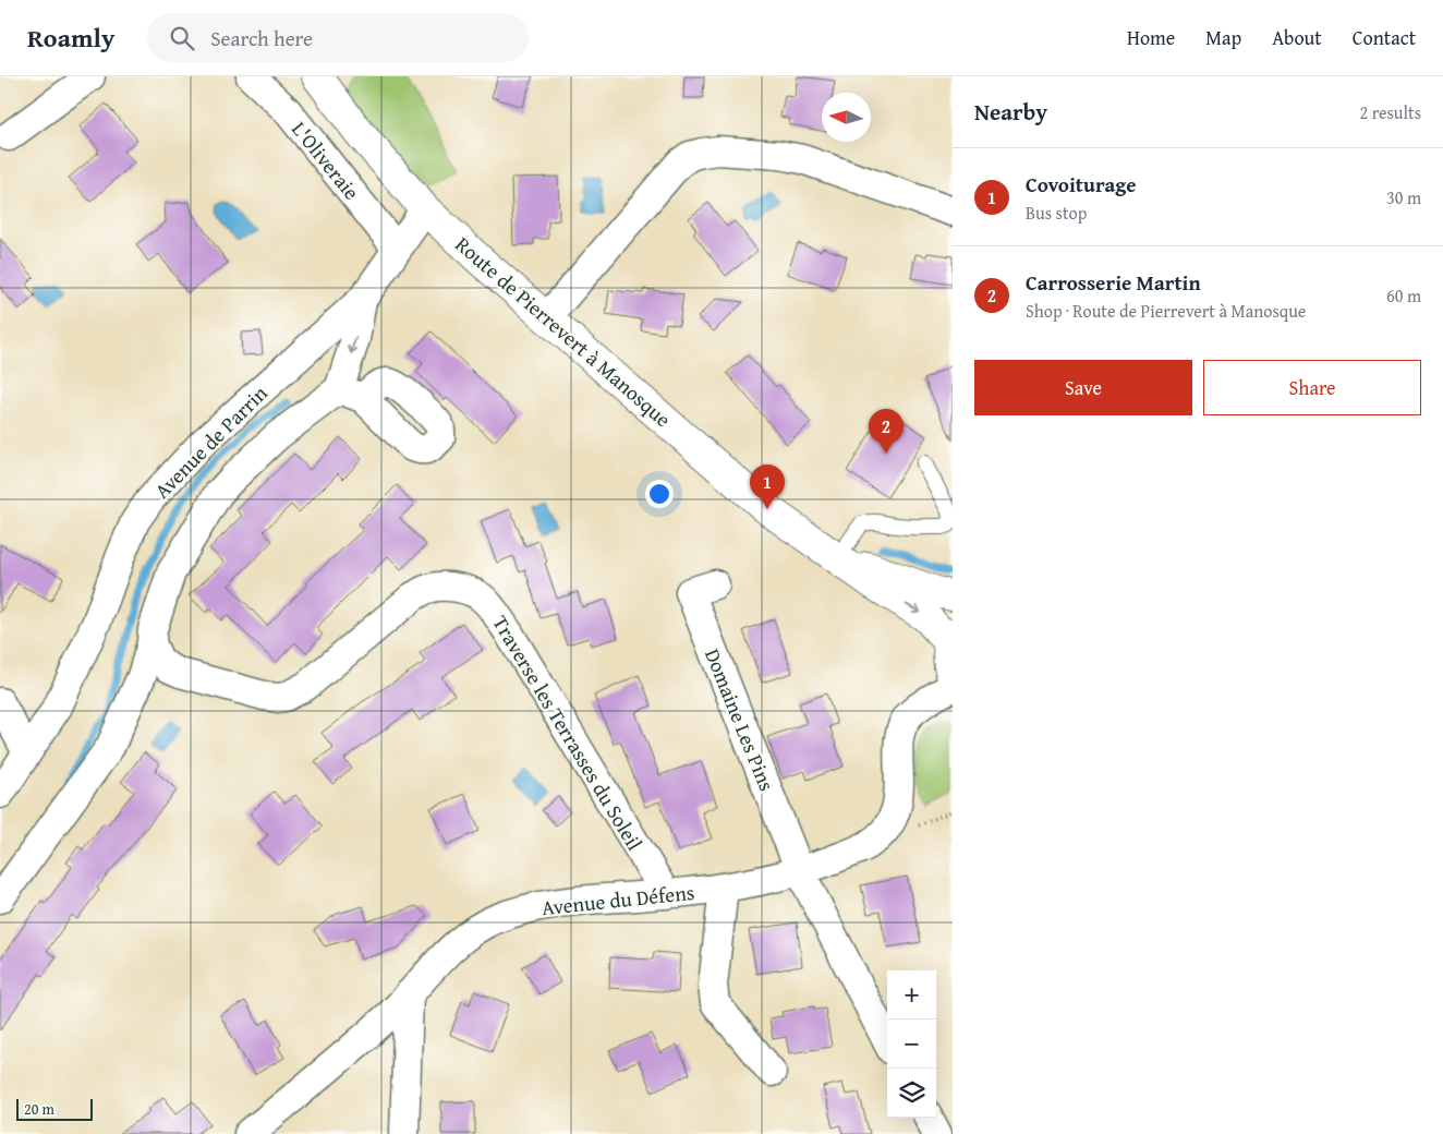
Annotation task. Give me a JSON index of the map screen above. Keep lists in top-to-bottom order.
{
  "streets": {
    "main road": ["Route de Pierrevert à Manosque"],
    "street": [
      "L'Oliveraie",
      "Avenue de Parrin",
      "Domaine Les Pins",
      "Traverse les Terrasses du Soleil",
      "Avenue du Défens"
    ]
  },
  "crossings": [
    ["L'Oliveraie", "Avenue de Parrin"],
    ["Route de Pierrevert à Manosque", "Avenue de Parrin"],
    ["Domaine Les Pins", "Avenue du Défens"],
    ["Traverse les Terrasses du Soleil", "Avenue du Défens"]
  ],
  "scale_bar": "20 m",
  "north": "left",
  "page": {
    "header": "Roamly",
    "search": "Search here",
    "nav": [
      "Home",
      "Map",
      "About",
      "Contact"
    ],
    "heading": ["Nearby", "2 results"],
    "list": [
      {
        "mark": "1",
        "name": "Covoiturage",
        "note": "Bus stop",
        "value": "30 m"
      },
      {
        "mark": "2",
        "name": "Carrosserie Martin",
        "note": "Shop · Route de Pierrevert à Manosque",
        "value": "60 m"
      }
    ],
    "buttons": ["Save", "Share"],
    "pins": ["2", "1"],
    "map_buttons": ["+", "−"],
    "scale": "20 m"
  }
}
